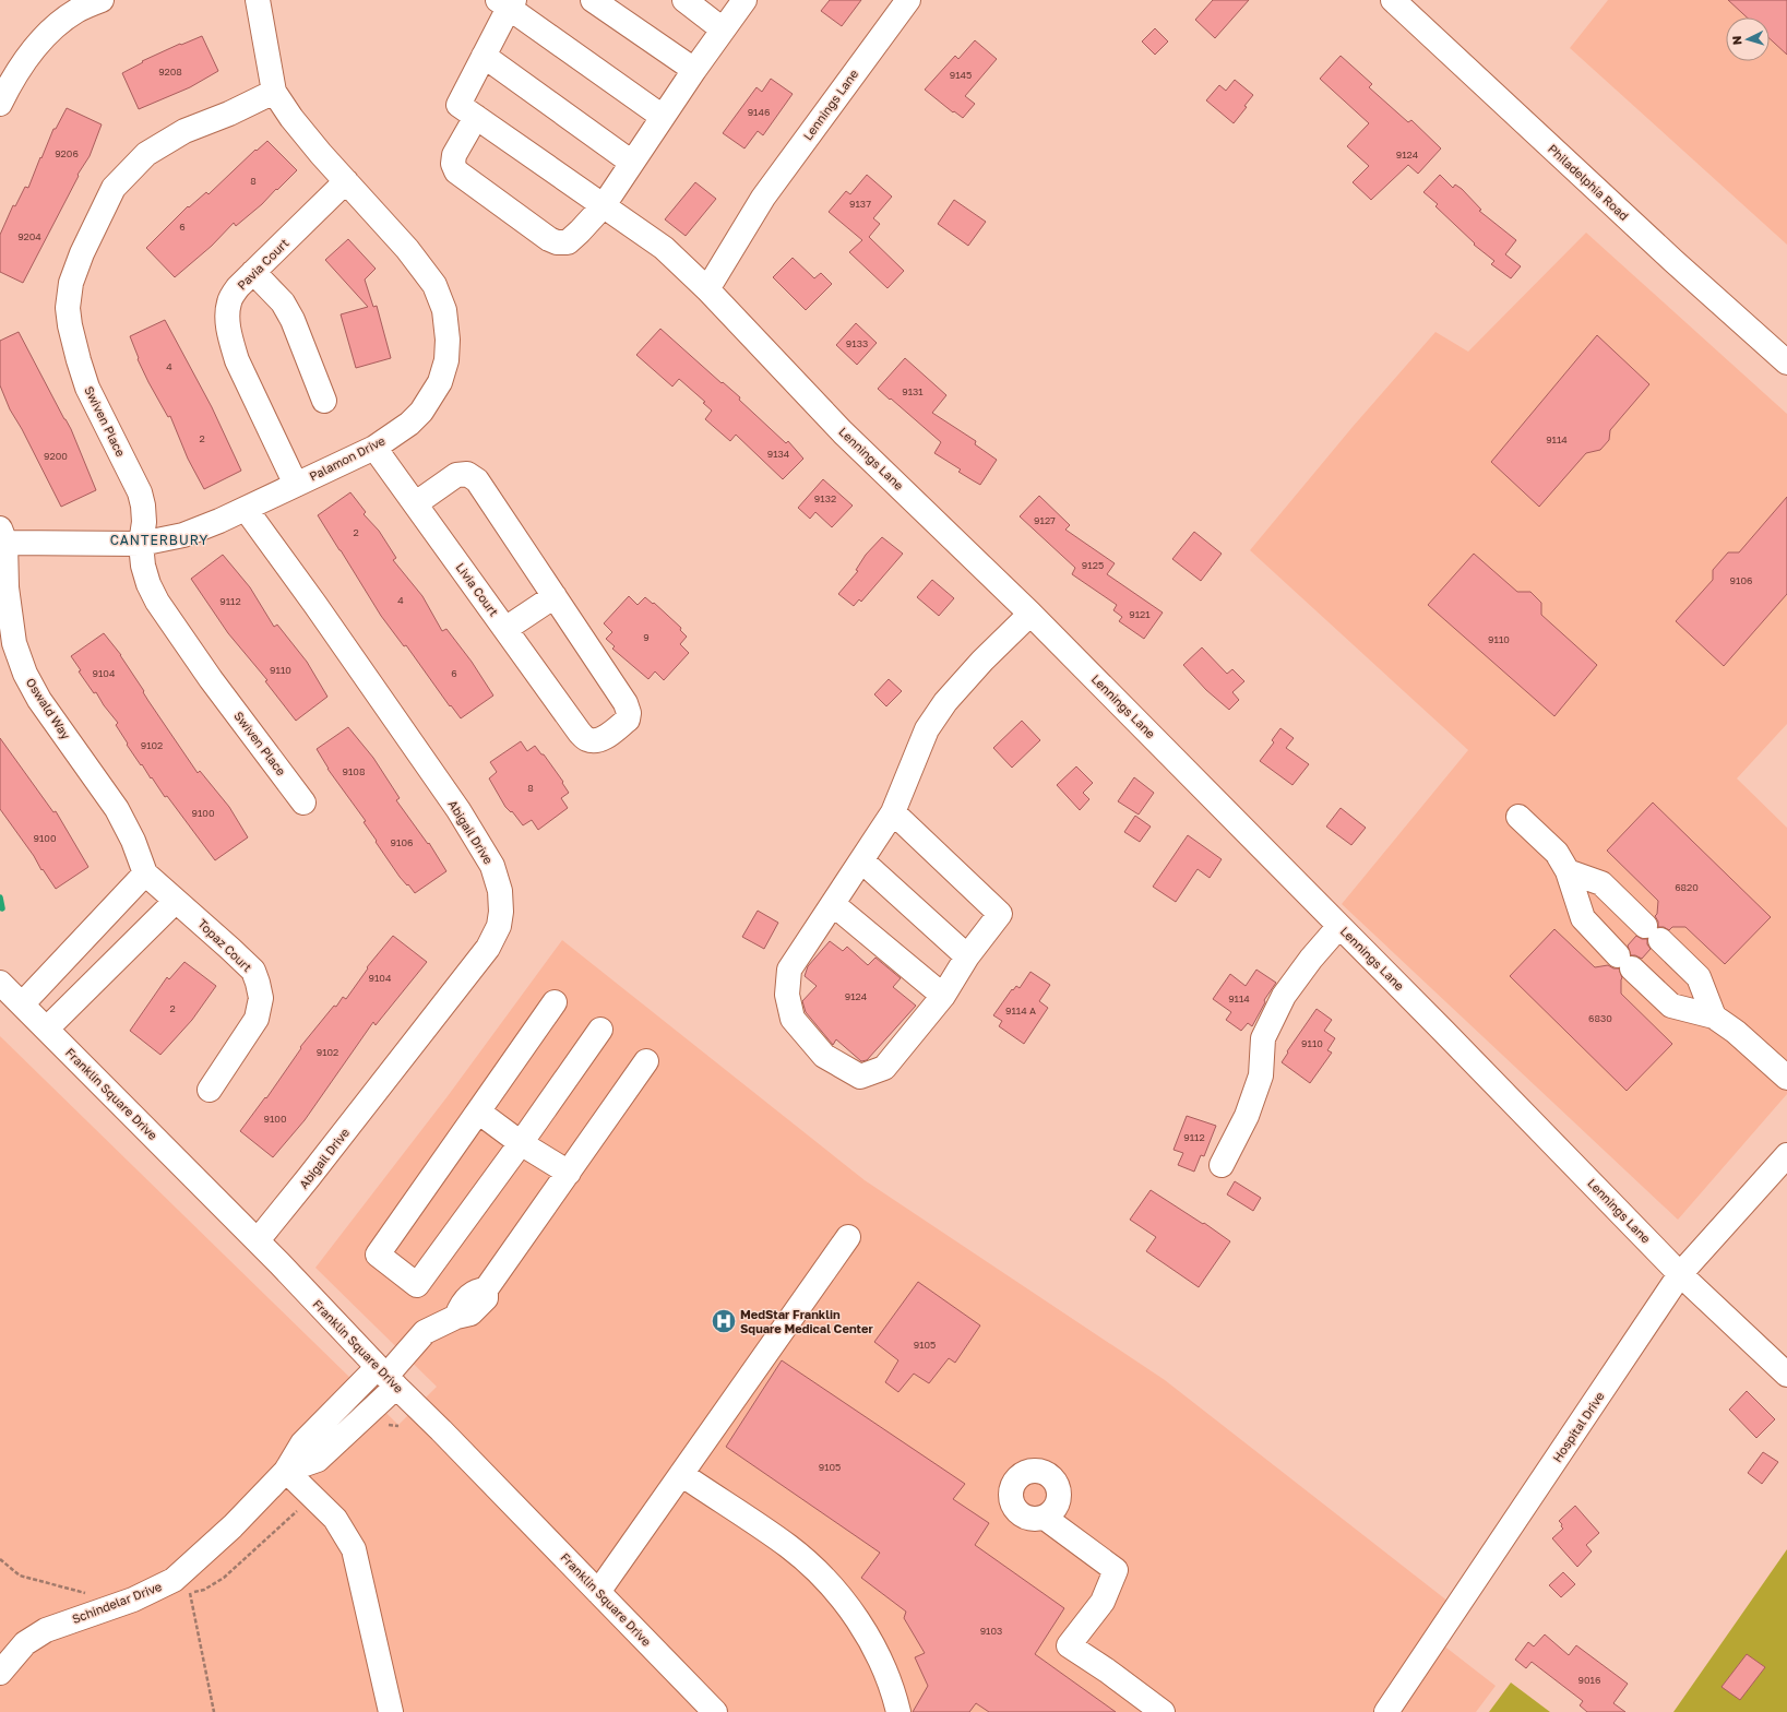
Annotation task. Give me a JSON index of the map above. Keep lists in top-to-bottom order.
{
  "streets": {
    "street": [
      "Lennings Lane",
      "Philadelphia Road",
      "Pavia Court",
      "Swiven Place",
      "Palamon Drive",
      "Livia Court",
      "Oswald Way",
      "Abigail Drive",
      "Topaz Court",
      "Franklin Square Drive",
      "Hospital Drive",
      "Schindelar Drive"
    ]
  },
  "crossings": [
    ["Lennings Lane", "Hospital Drive"],
    ["Pavia Court", "Palamon Drive"],
    ["Swiven Place", "Palamon Drive"],
    ["Palamon Drive", "Livia Court"],
    ["Palamon Drive", "Oswald Way"],
    ["Palamon Drive", "Abigail Drive"],
    ["Oswald Way", "Topaz Court"],
    ["Abigail Drive", "Franklin Square Drive"],
    ["Franklin Square Drive", "Schindelar Drive"]
  ],
  "districts": ["CANTERBURY"],
  "places": {
    "hospital": ["MedStar Franklin Square Medical Center"]
  },
  "house_numbers": [
    "9208",
    "9145",
    "9146",
    "9206",
    "9124",
    "8",
    "9137",
    "6",
    "9204",
    "9133",
    "4",
    "9131",
    "2",
    "9114",
    "9134",
    "9200",
    "9132",
    "9127",
    "2",
    "9125",
    "9106",
    "4",
    "9112",
    "9121",
    "9",
    "9110",
    "9110",
    "9104",
    "6",
    "9102",
    "9108",
    "8",
    "9100",
    "9100",
    "9106",
    "6820",
    "9104",
    "9124",
    "9114",
    "2",
    "9114 A",
    "6830",
    "9110",
    "9102",
    "9100",
    "9112",
    "9105",
    "9105",
    "9103",
    "9016"
  ],
  "north": "left"
}
